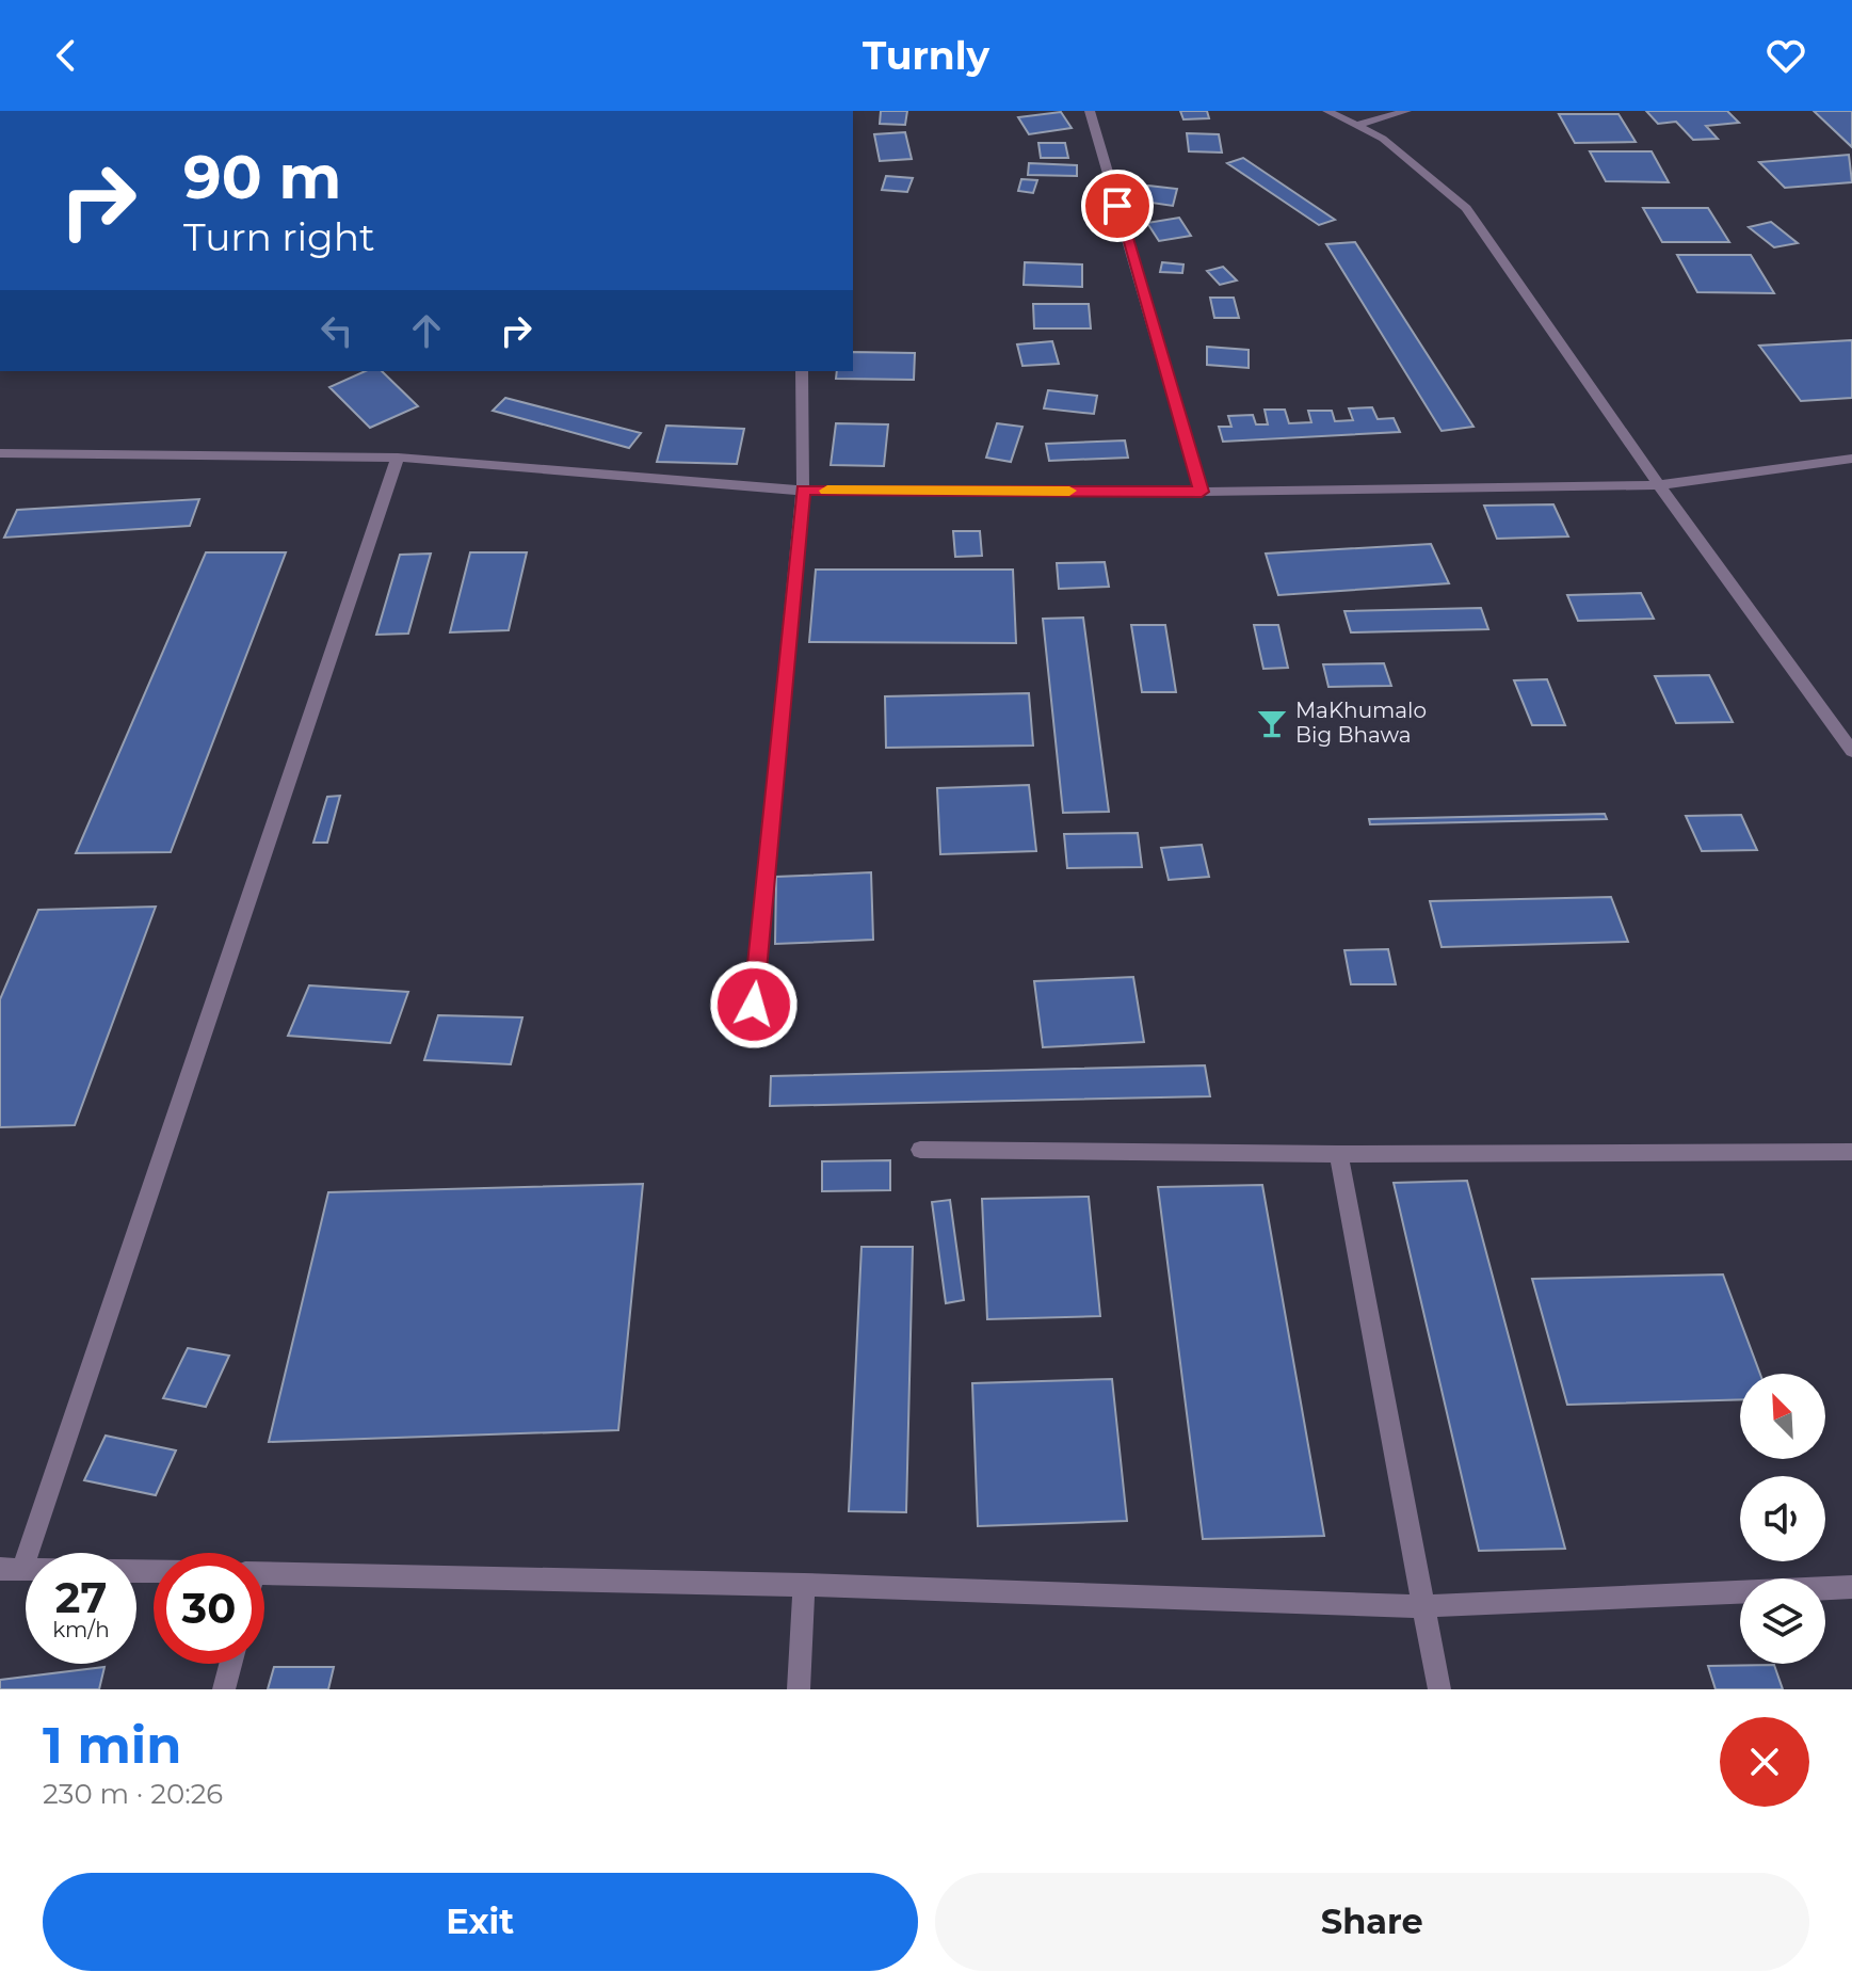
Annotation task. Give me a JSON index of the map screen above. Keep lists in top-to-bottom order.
{
  "places": {
    "bar": ["MaKhumalo Big Bhawa"]
  },
  "north": "top left",
  "page": {
    "header": "Turnly",
    "turn": ["90 m", "Turn right"],
    "speed": "27 km/h",
    "limit": "30",
    "heading": ["1 min", "230 m · 20:26"],
    "buttons": ["Exit", "Share"]
  }
}
